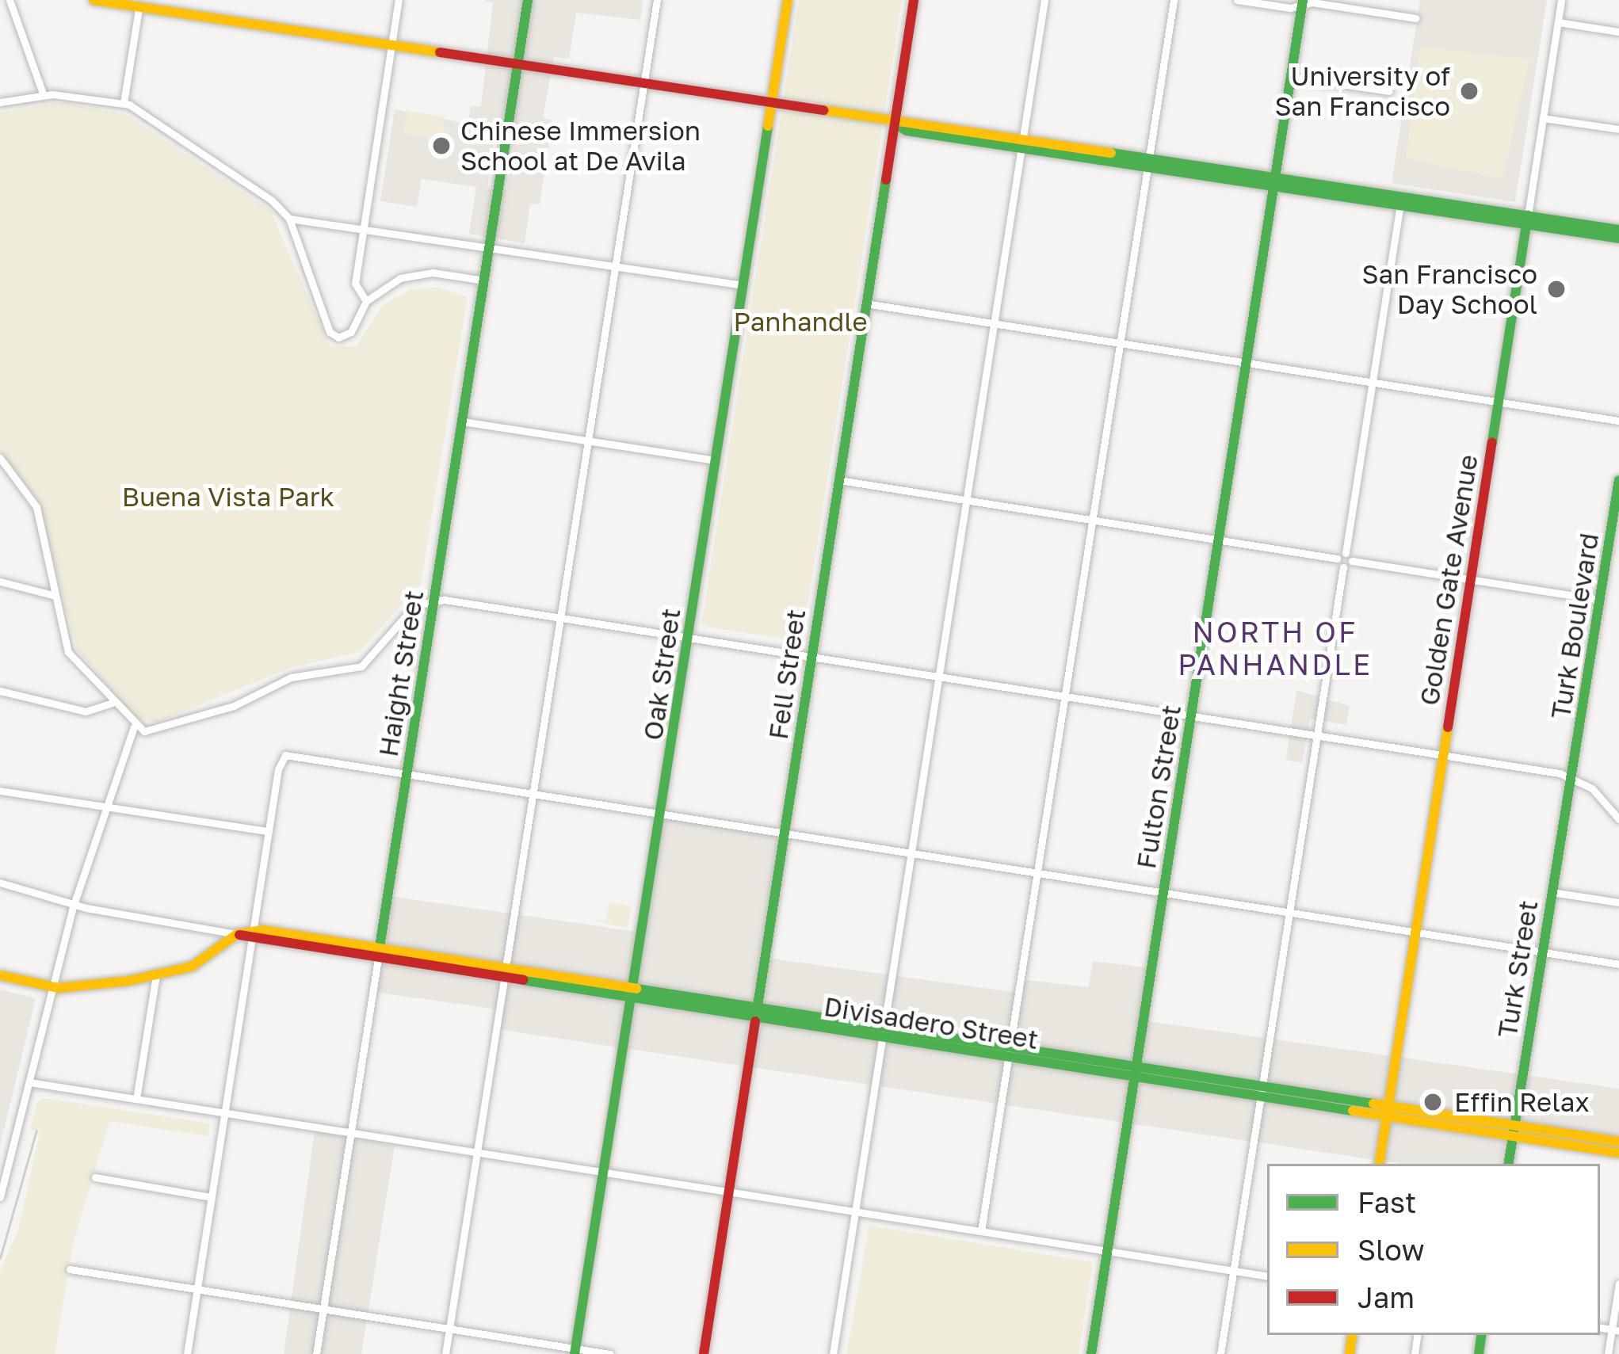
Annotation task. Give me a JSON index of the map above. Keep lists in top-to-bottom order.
{
  "streets": {
    "main road": [
      "Golden Gate Avenue",
      "Turk Boulevard",
      "Haight Street",
      "Oak Street",
      "Fell Street",
      "Fulton Street",
      "Turk Street",
      "Divisadero Street"
    ]
  },
  "crossings": [
    ["Golden Gate Avenue", "Divisadero Street"],
    ["Turk Boulevard", "Turk Street"],
    ["Haight Street", "Divisadero Street"],
    ["Oak Street", "Divisadero Street"],
    ["Fell Street", "Divisadero Street"],
    ["Fulton Street", "Divisadero Street"],
    ["Turk Street", "Divisadero Street"]
  ],
  "districts": ["NORTH OF PANHANDLE"],
  "parks": ["Panhandle", "Buena Vista Park"],
  "places": [
    "University of San Francisco",
    "Chinese Immersion School at De Avila",
    "San Francisco Day School",
    "Effin Relax"
  ],
  "legend": ["Fast", "Slow", "Jam"]
}
